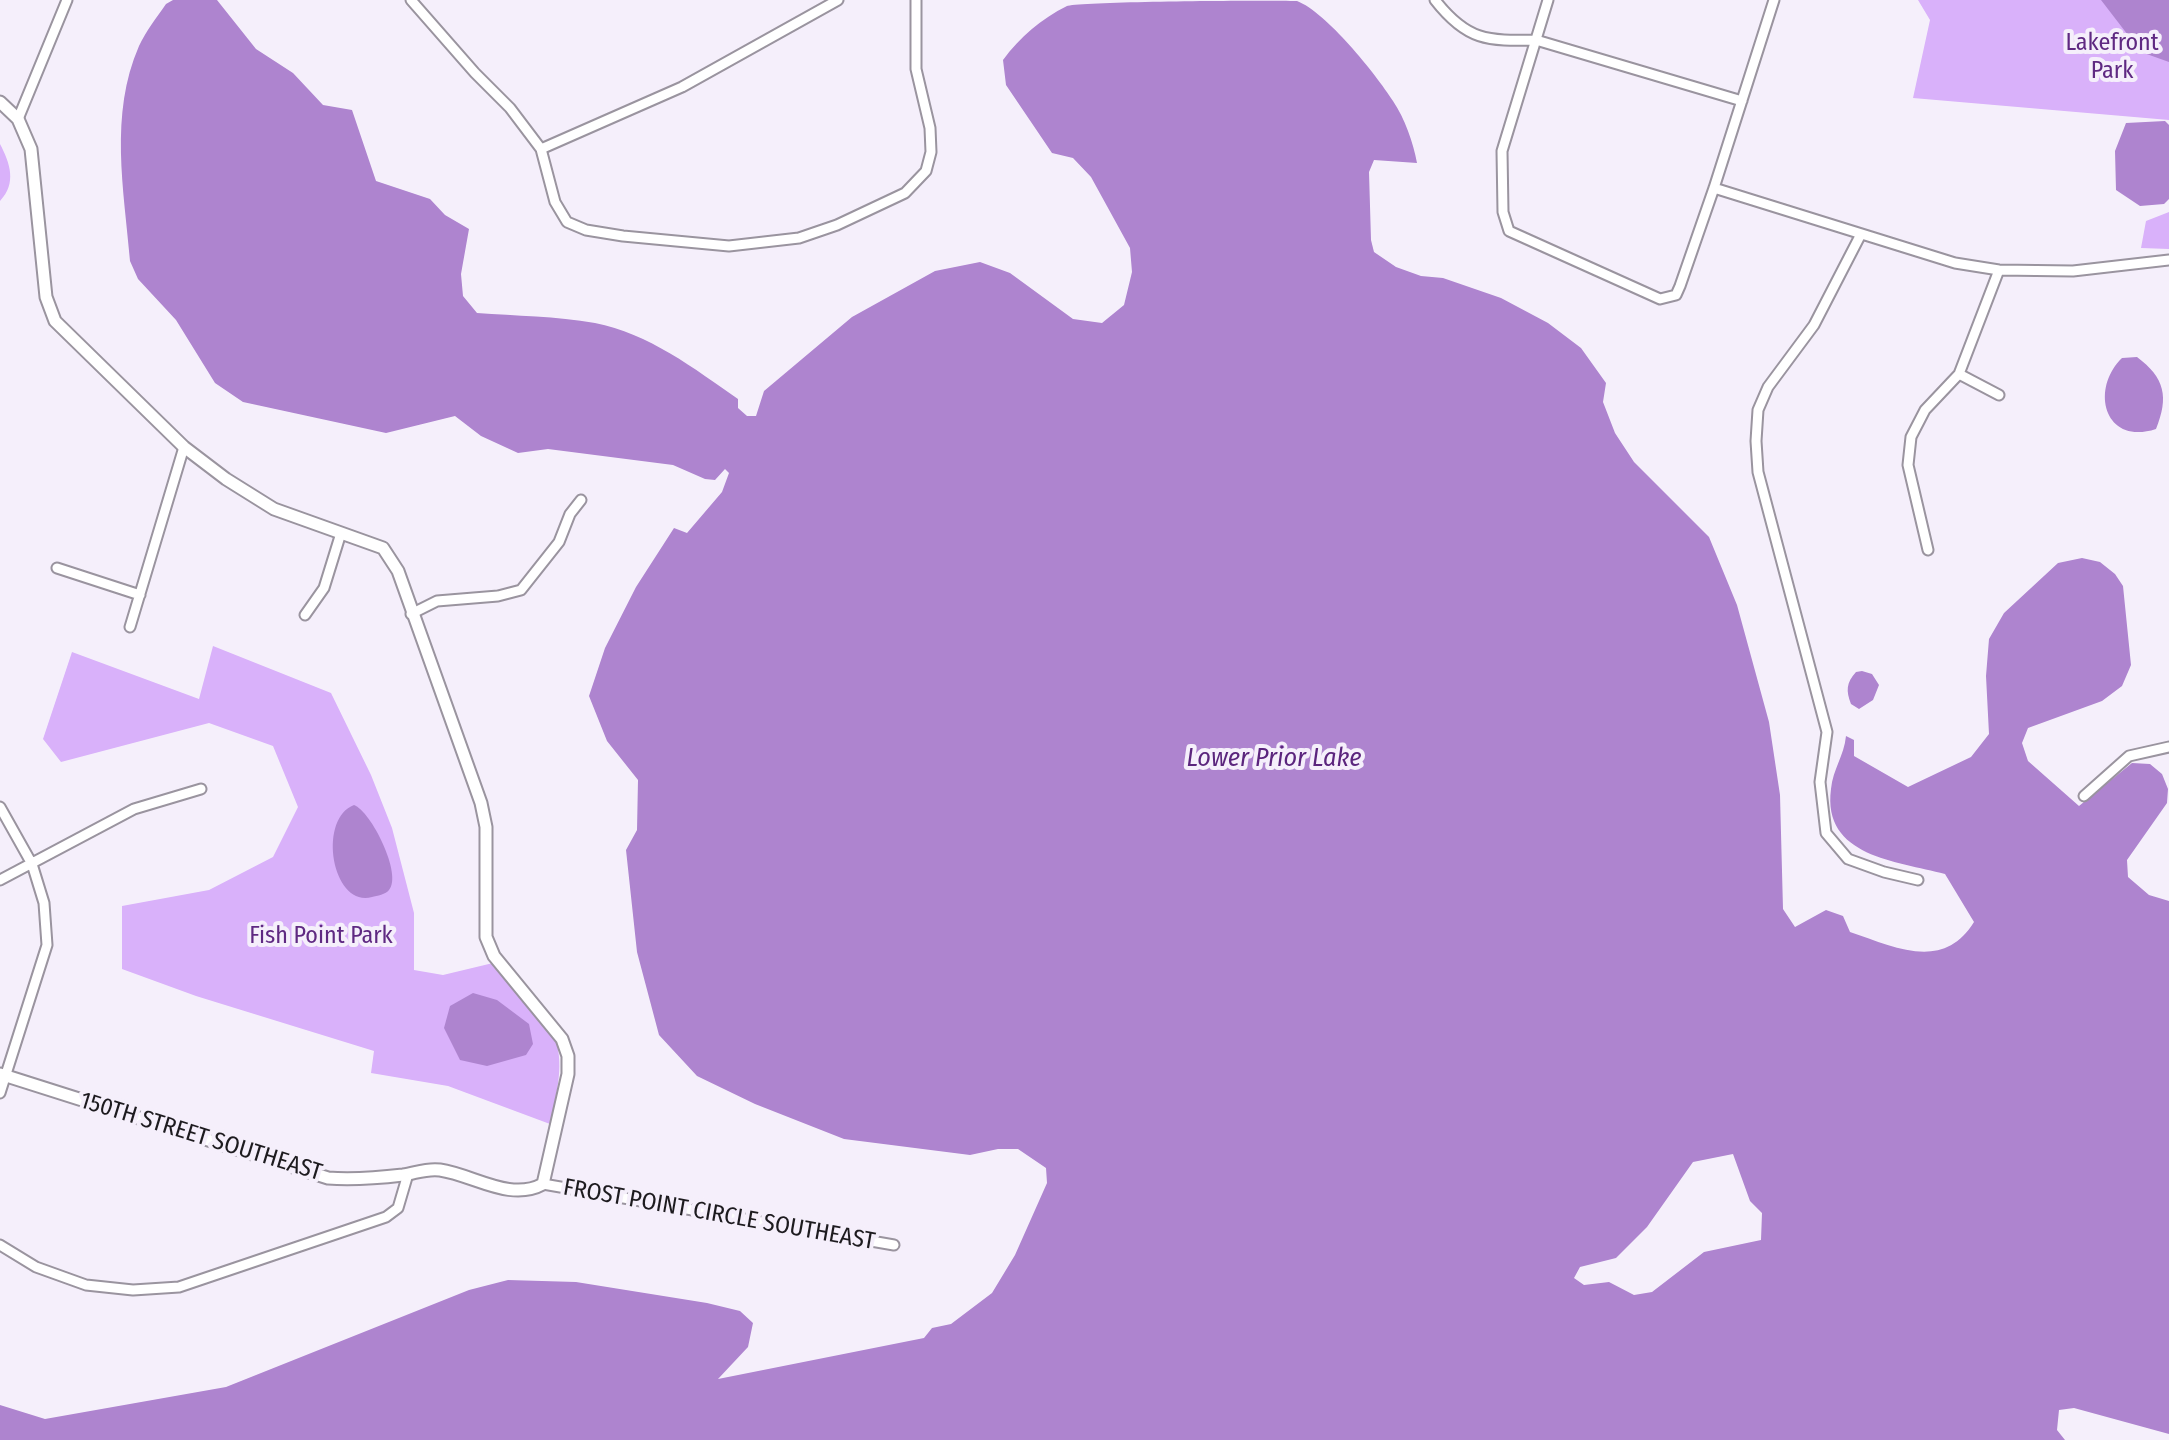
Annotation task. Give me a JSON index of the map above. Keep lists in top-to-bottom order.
{
  "streets": {
    "street": ["150TH STREET SOUTHEAST", "FROST POINT CIRCLE SOUTHEAST"]
  },
  "crossings": [
    ["150TH STREET SOUTHEAST", "FROST POINT CIRCLE SOUTHEAST"]
  ],
  "water": ["Lower Prior Lake"],
  "parks": ["Lakefront Park", "Fish Point Park"]
}
